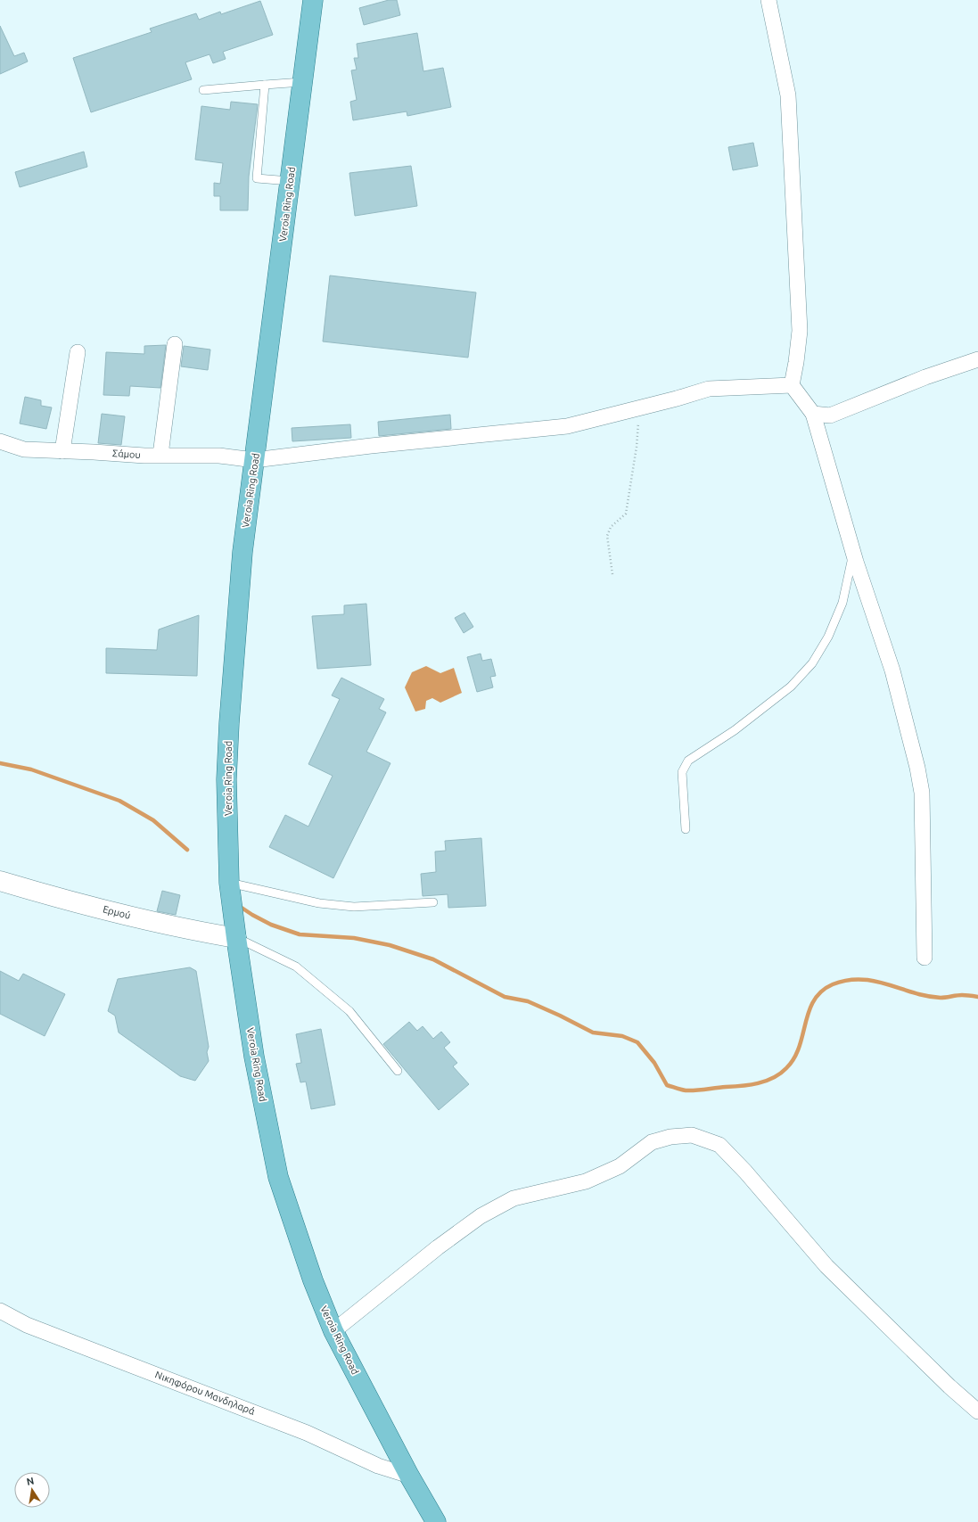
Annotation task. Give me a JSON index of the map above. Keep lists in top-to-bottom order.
{
  "streets": {
    "main road": ["Verοia Ring Road"],
    "street": ["Σάμου", "Ερμού", "Νικηφόρου Μανδηλαρά"]
  },
  "crossings": [
    ["Verοia Ring Road", "Σάμου"],
    ["Verοia Ring Road", "Ερμού"],
    ["Verοia Ring Road", "Νικηφόρου Μανδηλαρά"]
  ],
  "north": "top"
}
